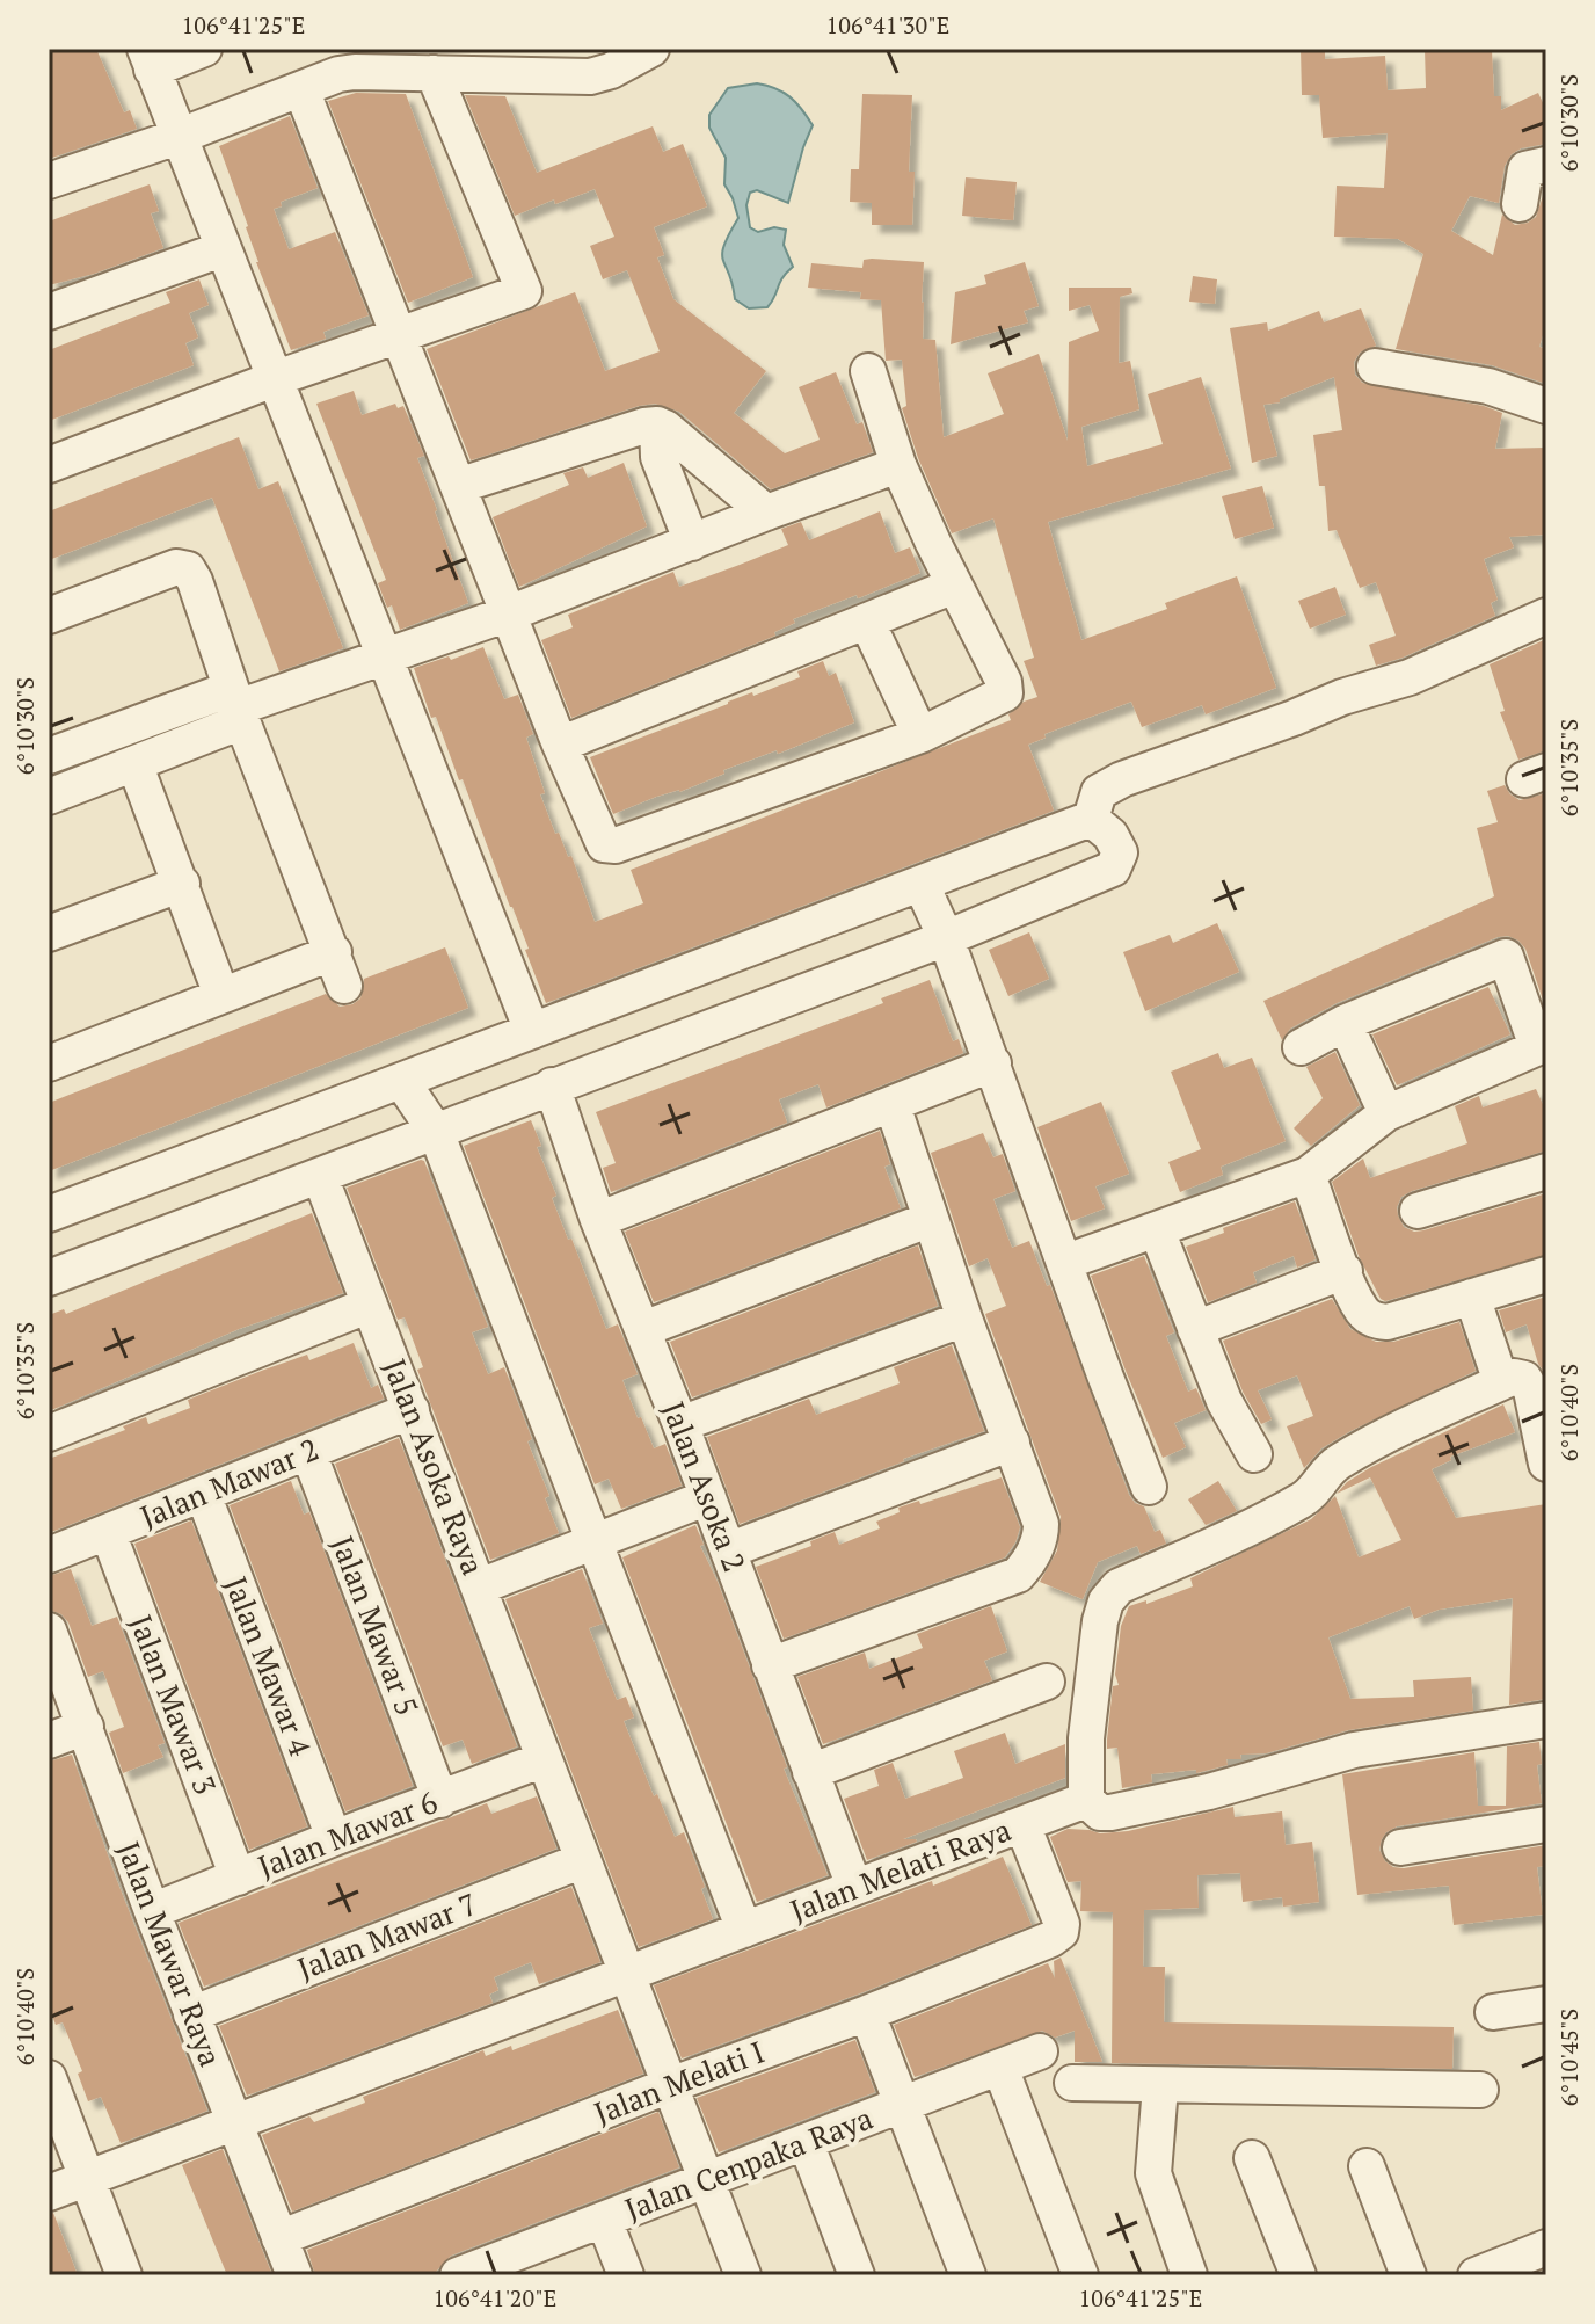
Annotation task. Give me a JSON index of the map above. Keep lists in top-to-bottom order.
{
  "streets": {
    "street": [
      "Jalan Asoka Raya",
      "Jalan Mawar 2",
      "Jalan Asoka 2",
      "Jalan Mawar 5",
      "Jalan Mawar 4",
      "Jalan Mawar 3",
      "Jalan Mawar 6",
      "Jalan Melati Raya",
      "Jalan Mawar 7",
      "Jalan Mawar Raya",
      "Jalan Melati I",
      "Jalan Cenpaka Raya"
    ]
  },
  "crossings": [
    ["Jalan Asoka Raya", "Jalan Mawar 2"],
    ["Jalan Asoka Raya", "Jalan Mawar 6"],
    ["Jalan Asoka Raya", "Jalan Melati Raya"],
    ["Jalan Asoka Raya", "Jalan Mawar 7"],
    ["Jalan Asoka Raya", "Jalan Melati I"],
    ["Jalan Asoka Raya", "Jalan Cenpaka Raya"],
    ["Jalan Mawar 2", "Jalan Mawar 5"],
    ["Jalan Mawar 2", "Jalan Mawar 4"],
    ["Jalan Mawar 2", "Jalan Mawar 3"],
    ["Jalan Asoka 2", "Jalan Melati Raya"],
    ["Jalan Mawar 5", "Jalan Mawar 6"],
    ["Jalan Mawar 4", "Jalan Mawar 6"],
    ["Jalan Mawar 3", "Jalan Mawar 6"],
    ["Jalan Mawar 6", "Jalan Mawar Raya"],
    ["Jalan Melati Raya", "Jalan Mawar Raya"],
    ["Jalan Melati Raya", "Jalan Melati I"],
    ["Jalan Mawar 7", "Jalan Mawar Raya"],
    ["Jalan Mawar Raya", "Jalan Melati I"]
  ],
  "coordinates": [
    "106°41'25\"E",
    "106°41'30\"E",
    "6°10'30\"S",
    "6°10'35\"S",
    "6°10'40\"S",
    "6°10'45\"S",
    "106°41'20\"E"
  ]
}
